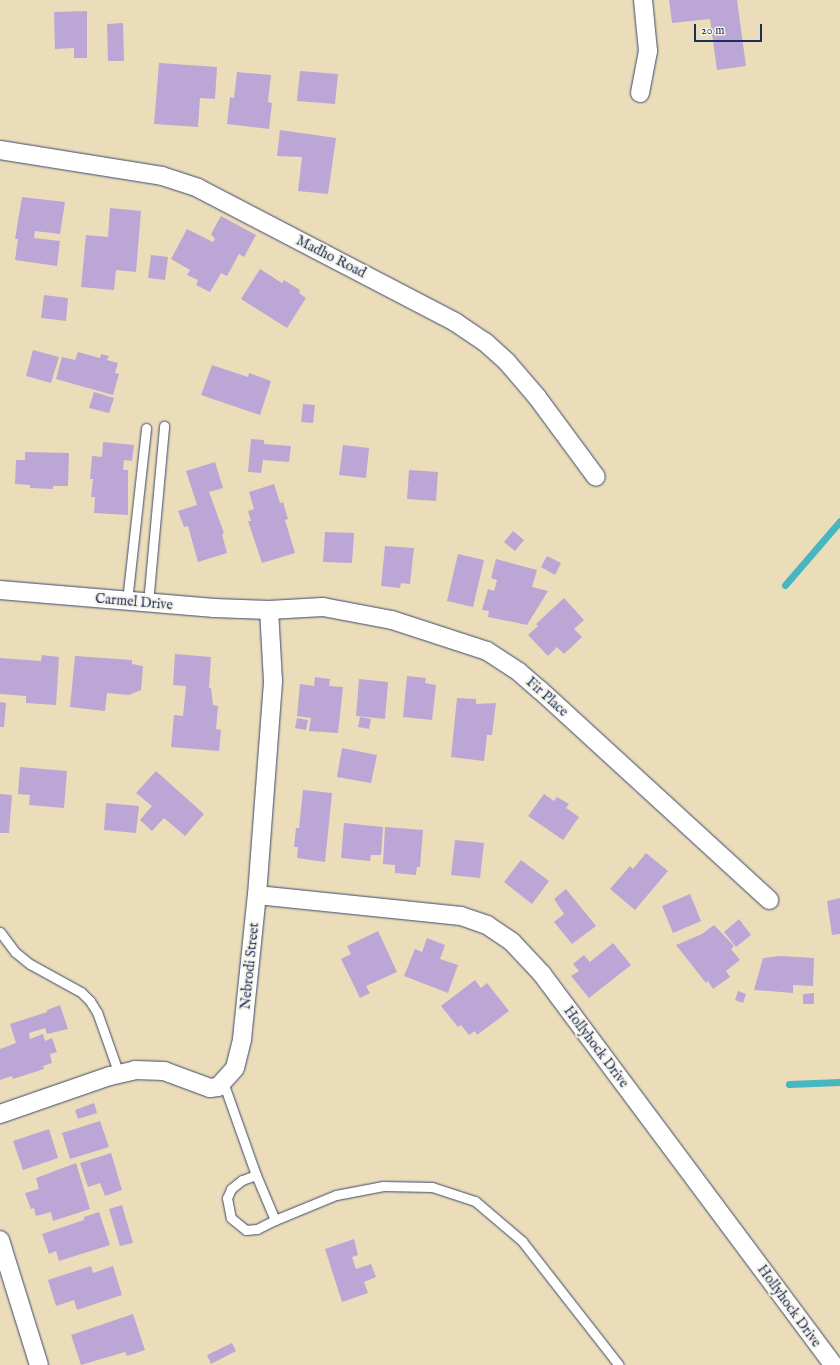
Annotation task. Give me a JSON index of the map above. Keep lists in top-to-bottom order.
{
  "streets": {
    "street": [
      "Madho Road",
      "Carmel Drive",
      "Fir Place",
      "Nebrodi Street",
      "Hollyhock Drive"
    ]
  },
  "crossings": [
    ["Carmel Drive", "Fir Place"],
    ["Carmel Drive", "Nebrodi Street"],
    ["Fir Place", "Nebrodi Street"],
    ["Nebrodi Street", "Hollyhock Drive"]
  ],
  "scale_bar": "20 m"
}
